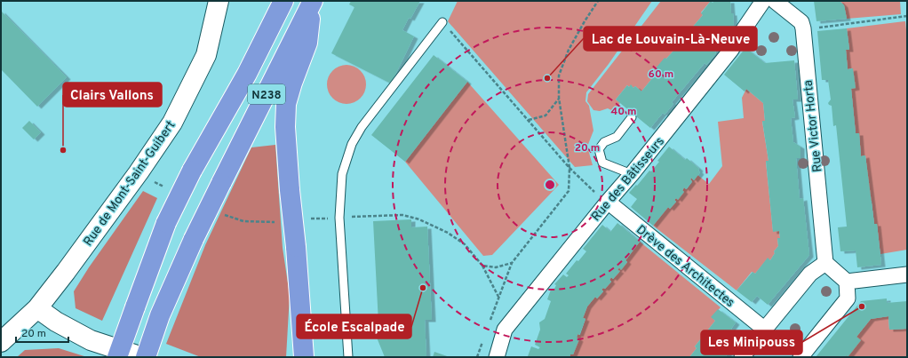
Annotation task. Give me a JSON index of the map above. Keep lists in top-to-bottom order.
{
  "streets": {
    "highway": ["N238"],
    "street": [
      "Rue Victor Horta",
      "Rue des Bâtisseurs",
      "Rue de Mont-Saint-Guibert",
      "Drève des Architectes"
    ]
  },
  "crossings": [
    ["Rue des Bâtisseurs", "Drève des Architectes"]
  ],
  "places": [
    "Lac de Louvain-Là-Neuve",
    "Clairs Vallons",
    "École Escalpade",
    "Les Minipouss"
  ],
  "scale_bar": "20 m",
  "rings": ["60 m", "40 m", "20 m"]
}
